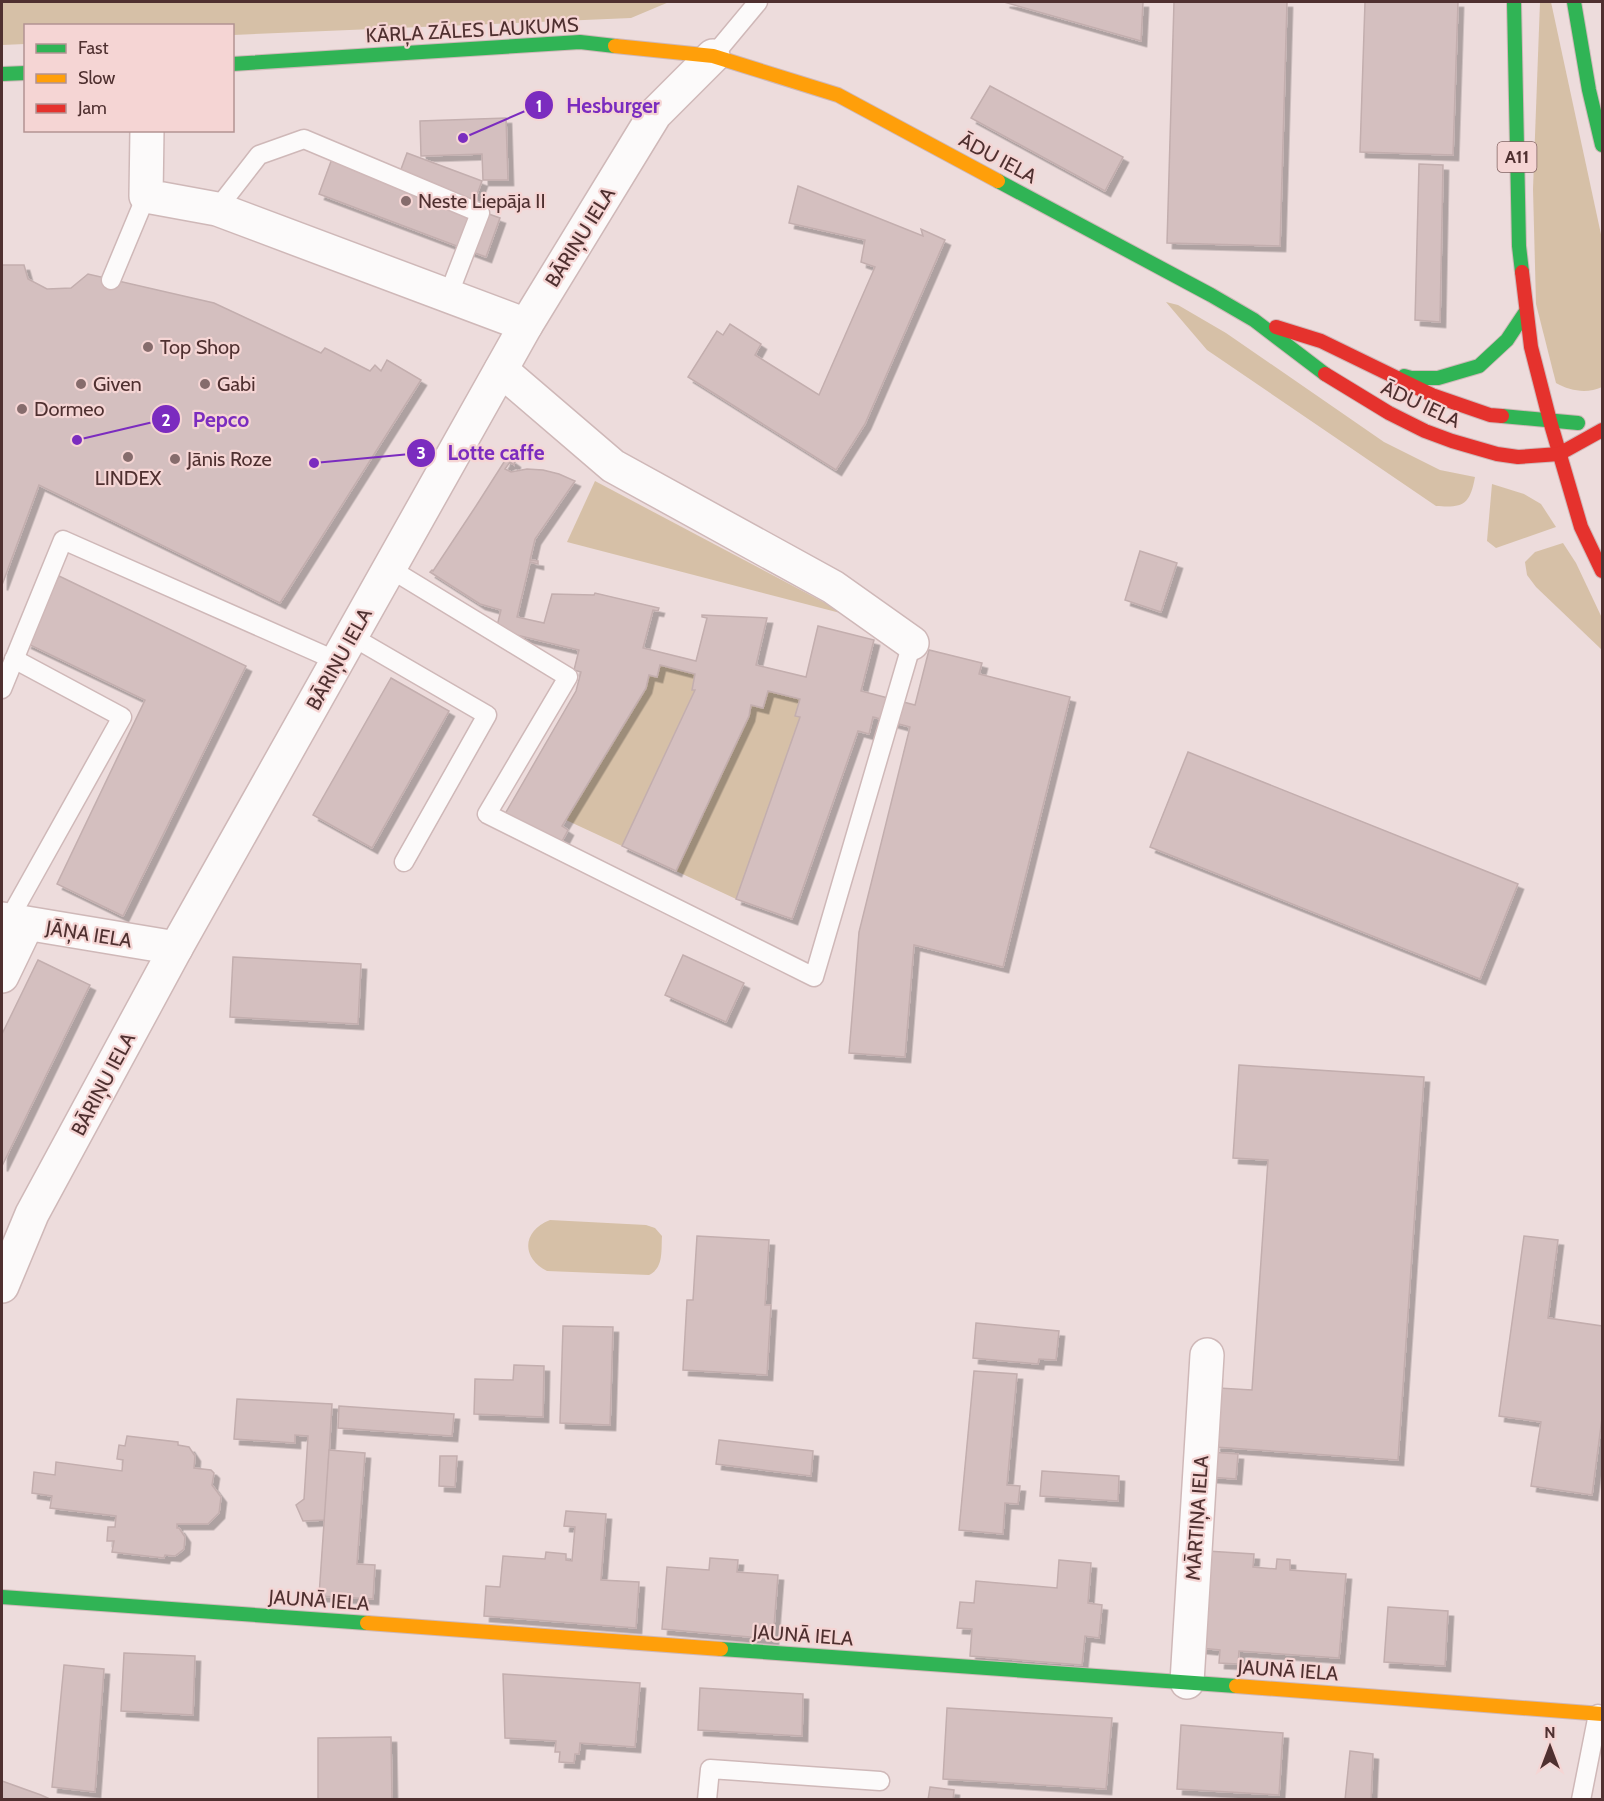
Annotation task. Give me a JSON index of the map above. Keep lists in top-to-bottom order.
{
  "streets": {
    "main road": [
      "KĀRĻA ZĀLES LAUKUMS",
      "A11",
      "ĀDU IELA",
      "JAUNĀ IELA"
    ],
    "street": ["BĀRIŅU IELA", "JĀŅA IELA", "MĀRTIŅA IELA"]
  },
  "crossings": [
    ["KĀRĻA ZĀLES LAUKUMS", "ĀDU IELA"],
    ["KĀRĻA ZĀLES LAUKUMS", "BĀRIŅU IELA"],
    ["A11", "ĀDU IELA"],
    ["ĀDU IELA", "BĀRIŅU IELA"],
    ["BĀRIŅU IELA", "JĀŅA IELA"],
    ["MĀRTIŅA IELA", "JAUNĀ IELA"]
  ],
  "places": [
    "Hesburger",
    "Neste Liepāja II",
    "Top Shop",
    "Given",
    "Gabi",
    "Dormeo",
    "Pepco",
    "LINDEX",
    "Jānis Roze",
    "Lotte caffe"
  ],
  "legend": ["Fast", "Slow", "Jam"],
  "north": "top"
}
